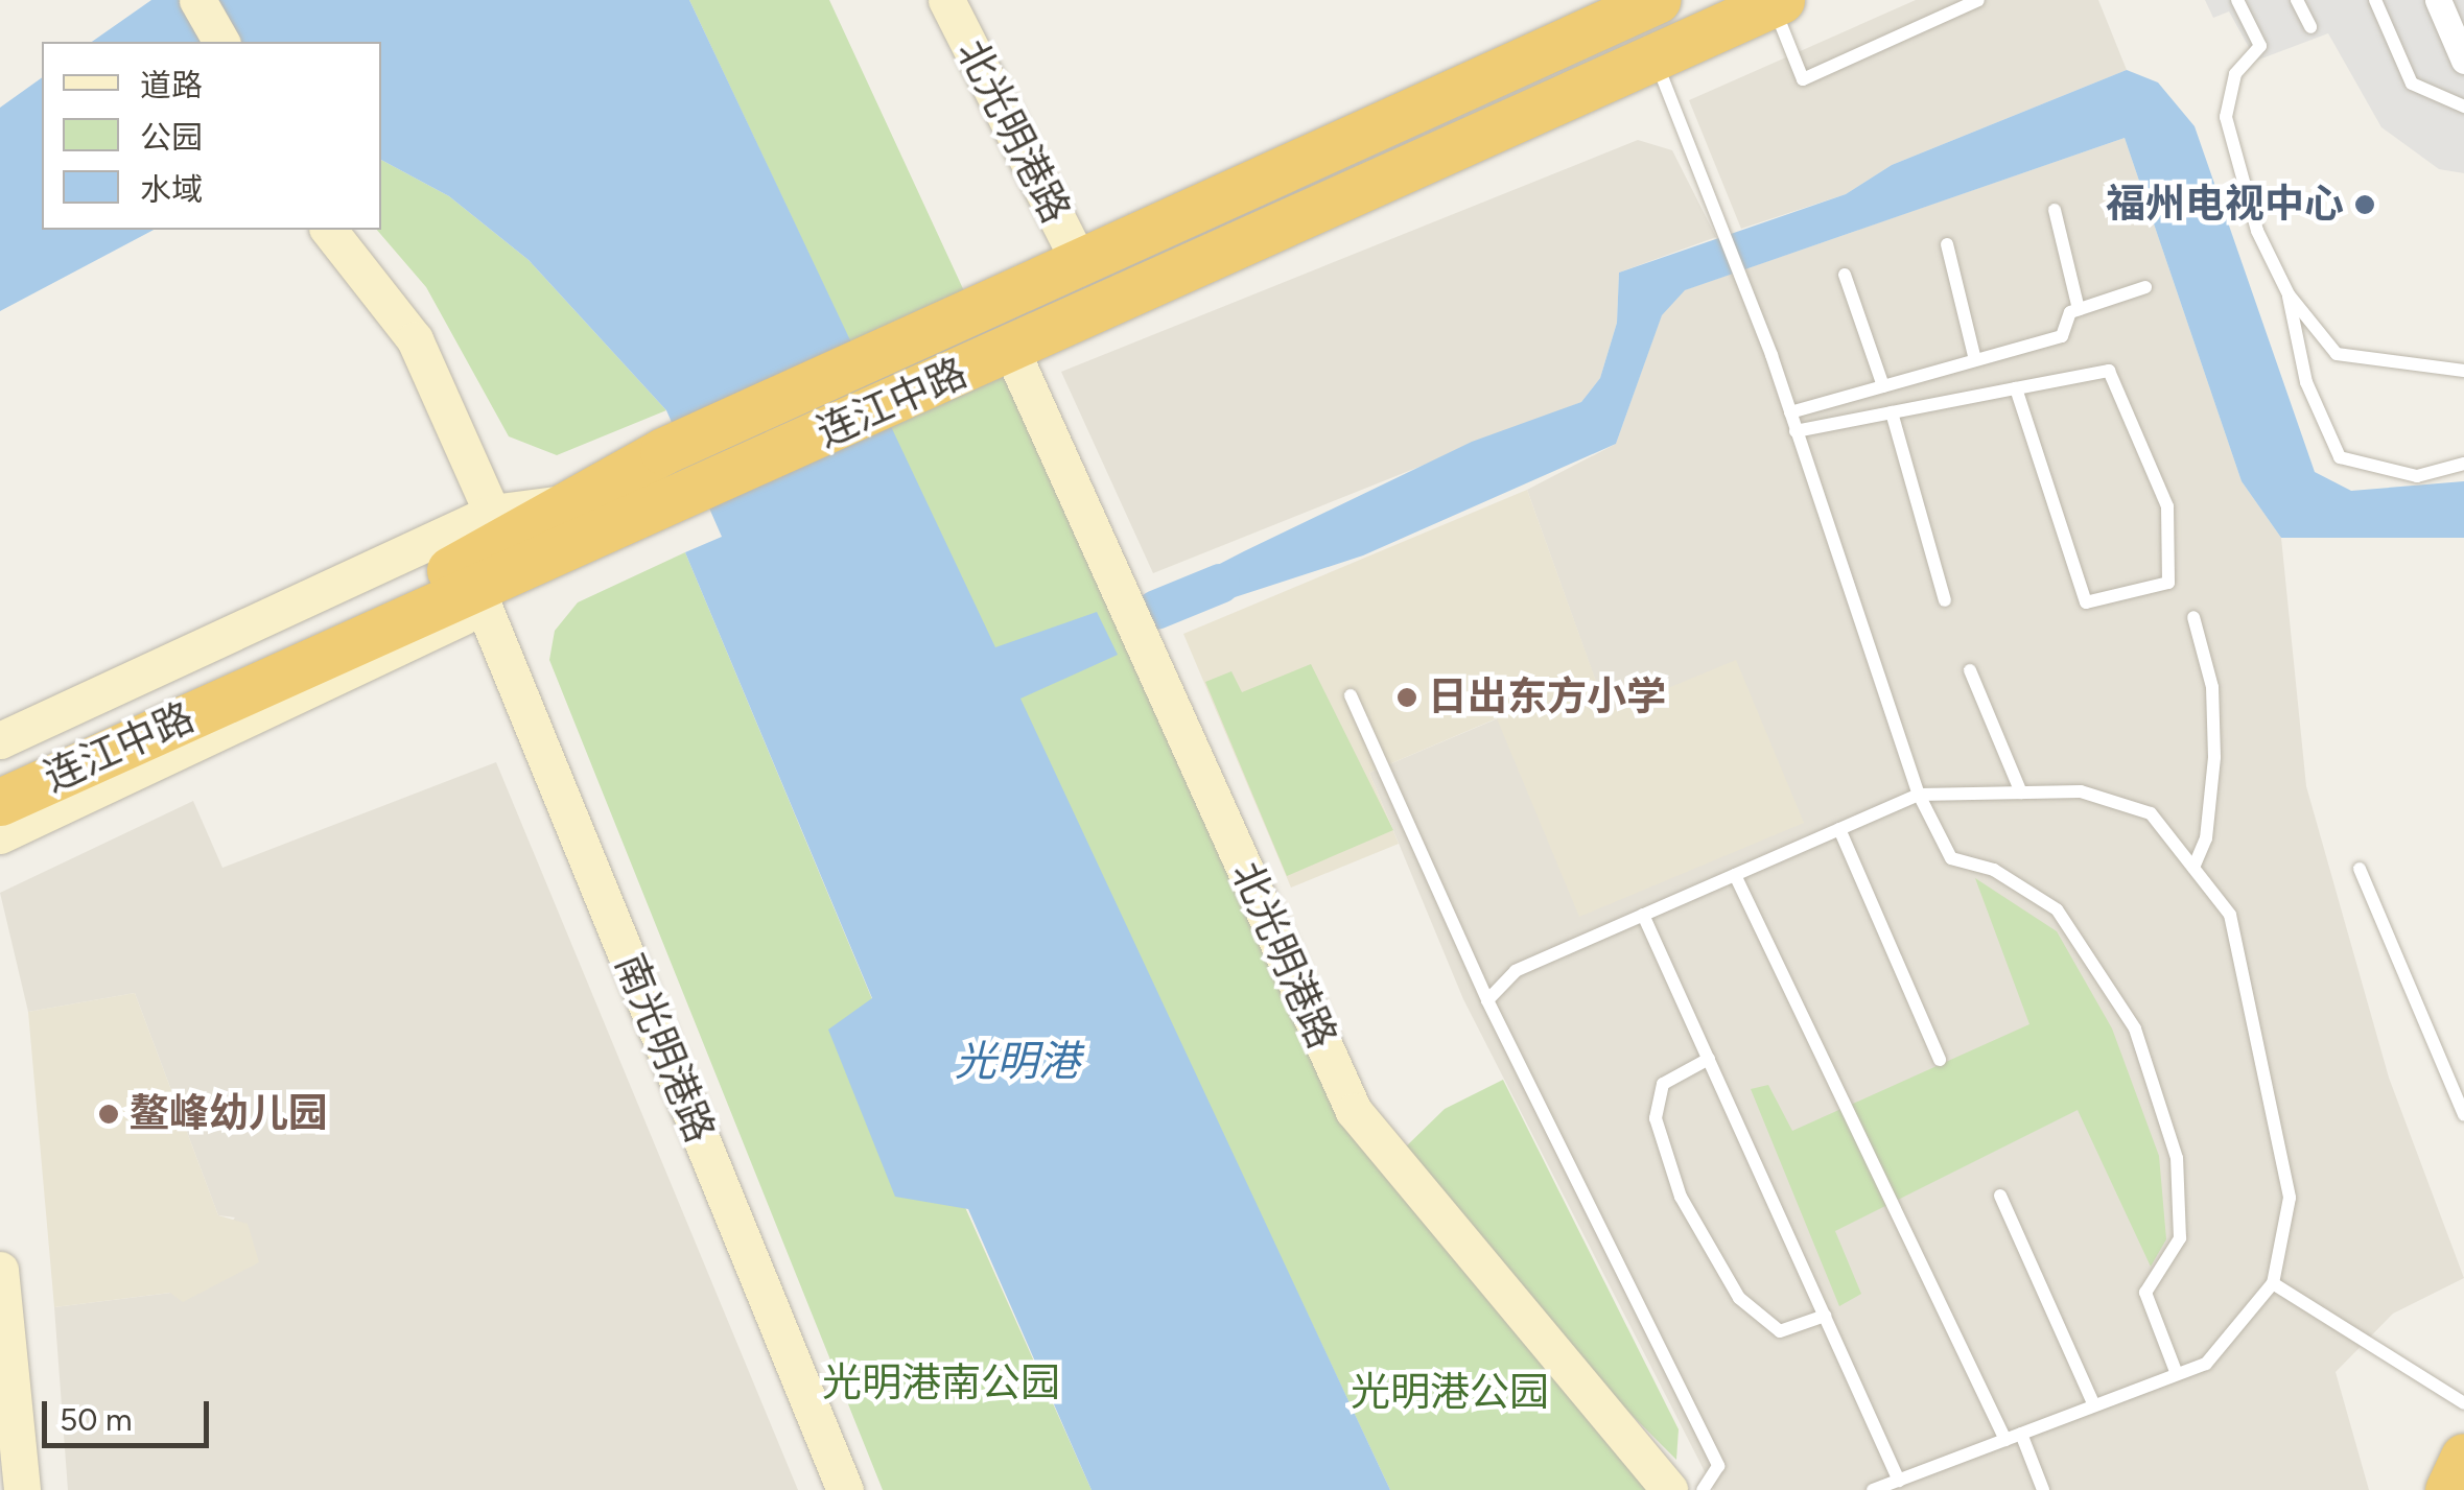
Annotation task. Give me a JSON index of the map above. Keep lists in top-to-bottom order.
{
  "streets": {
    "highway": ["连江中路"],
    "street": ["北光明港路", "南光明港路"]
  },
  "crossings": [
    ["北光明港路", "连江中路"],
    ["连江中路", "南光明港路"]
  ],
  "water": ["光明港"],
  "parks": ["光明港南公园", "光明港公园"],
  "places": ["福州电视中心", "日出东方小学", "鳌峰幼儿园"],
  "legend": ["道路", "公园", "水域"],
  "scale_bar": "50 m"
}
